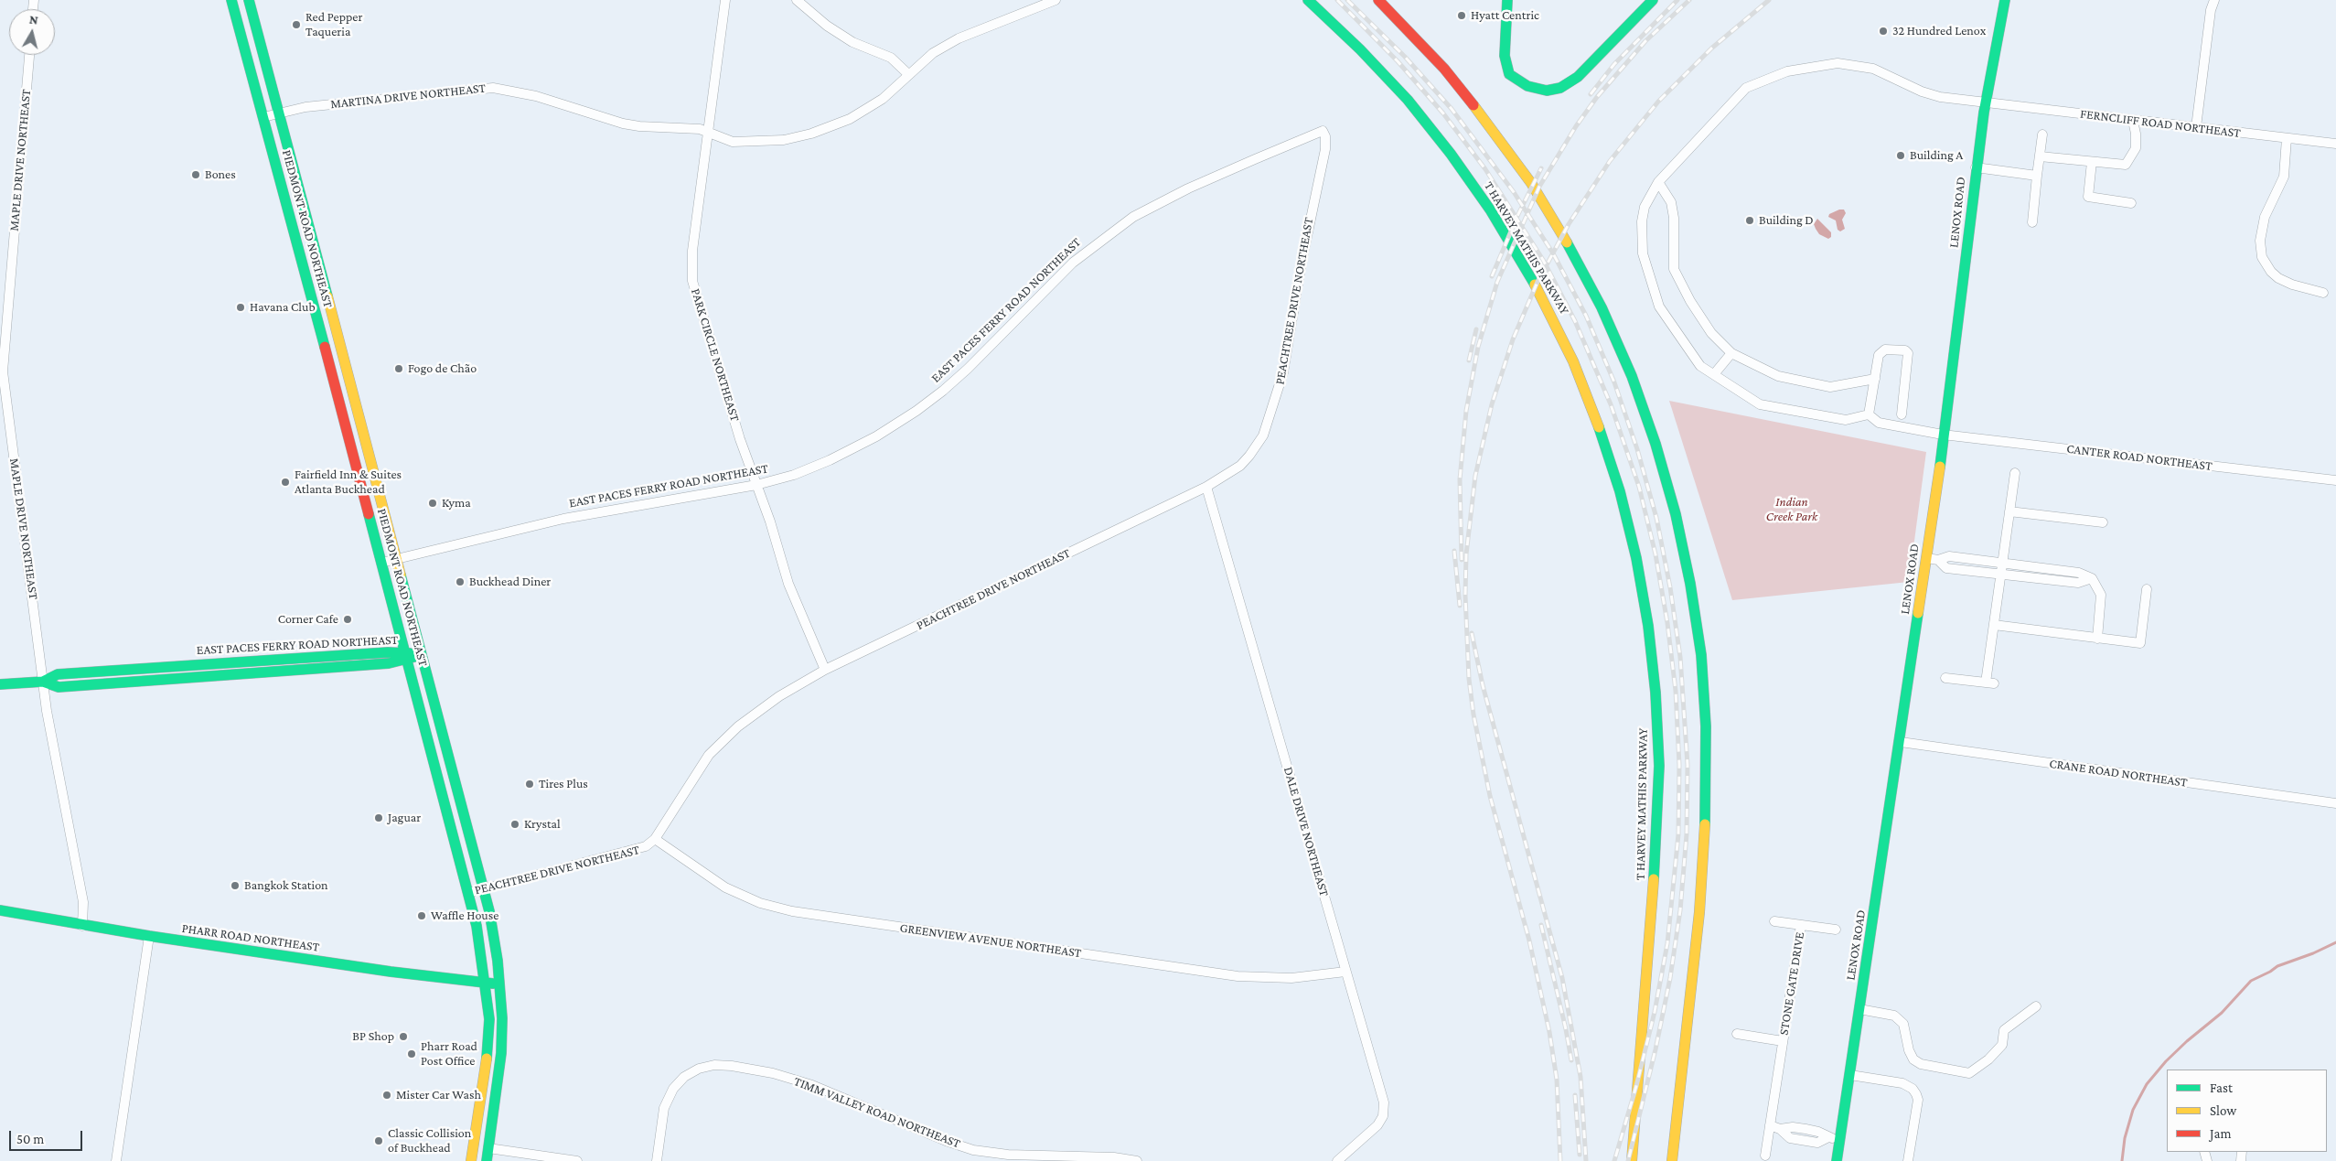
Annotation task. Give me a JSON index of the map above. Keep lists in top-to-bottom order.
{
  "streets": {
    "main road": [
      "LENOX ROAD",
      "PIEDMONT ROAD NORTHEAST",
      "T HARVEY MATHIS PARKWAY",
      "EAST PACES FERRY ROAD NORTHEAST",
      "PHARR ROAD NORTHEAST"
    ],
    "street": [
      "MARTINA DRIVE NORTHEAST",
      "FERNCLIFF ROAD NORTHEAST",
      "MAPLE DRIVE NORTHEAST",
      "PEACHTREE DRIVE NORTHEAST",
      "PARK CIRCLE NORTHEAST",
      "CANTER ROAD NORTHEAST",
      "CRANE ROAD NORTHEAST",
      "DALE DRIVE NORTHEAST",
      "GREENVIEW AVENUE NORTHEAST",
      "STONE GATE DRIVE",
      "TIMM VALLEY ROAD NORTHEAST"
    ]
  },
  "crossings": [
    ["MARTINA DRIVE NORTHEAST", "PIEDMONT ROAD NORTHEAST"],
    ["MARTINA DRIVE NORTHEAST", "PARK CIRCLE NORTHEAST"],
    ["FERNCLIFF ROAD NORTHEAST", "LENOX ROAD"],
    ["FERNCLIFF ROAD NORTHEAST", "CANTER ROAD NORTHEAST"],
    ["MAPLE DRIVE NORTHEAST", "EAST PACES FERRY ROAD NORTHEAST"],
    ["MAPLE DRIVE NORTHEAST", "PHARR ROAD NORTHEAST"],
    ["LENOX ROAD", "CANTER ROAD NORTHEAST"],
    ["LENOX ROAD", "CRANE ROAD NORTHEAST"],
    ["PIEDMONT ROAD NORTHEAST", "PEACHTREE DRIVE NORTHEAST"],
    ["PIEDMONT ROAD NORTHEAST", "EAST PACES FERRY ROAD NORTHEAST"],
    ["PIEDMONT ROAD NORTHEAST", "PHARR ROAD NORTHEAST"],
    ["PEACHTREE DRIVE NORTHEAST", "EAST PACES FERRY ROAD NORTHEAST"],
    ["PEACHTREE DRIVE NORTHEAST", "PARK CIRCLE NORTHEAST"],
    ["PEACHTREE DRIVE NORTHEAST", "DALE DRIVE NORTHEAST"],
    ["PEACHTREE DRIVE NORTHEAST", "GREENVIEW AVENUE NORTHEAST"],
    ["EAST PACES FERRY ROAD NORTHEAST", "PARK CIRCLE NORTHEAST"],
    ["DALE DRIVE NORTHEAST", "GREENVIEW AVENUE NORTHEAST"]
  ],
  "parks": ["Indian Creek Park"],
  "places": [
    "Hyatt Centric",
    "Red Pepper Taqueria",
    "32 Hundred Lenox",
    "Building A",
    "Bones",
    "Building D",
    "Havana Club",
    "Fogo de Chão",
    "Fairfield Inn & Suites Atlanta Buckhead",
    "Kyma",
    "Buckhead Diner",
    "Corner Cafe",
    "Tires Plus",
    "Jaguar",
    "Krystal",
    "Bangkok Station",
    "Waffle House",
    "BP Shop",
    "Pharr Road Post Office",
    "Mister Car Wash",
    "Classic Collision of Buckhead"
  ],
  "legend": ["Fast", "Slow", "Jam"],
  "scale_bar": "50 m",
  "north": "top"
}
